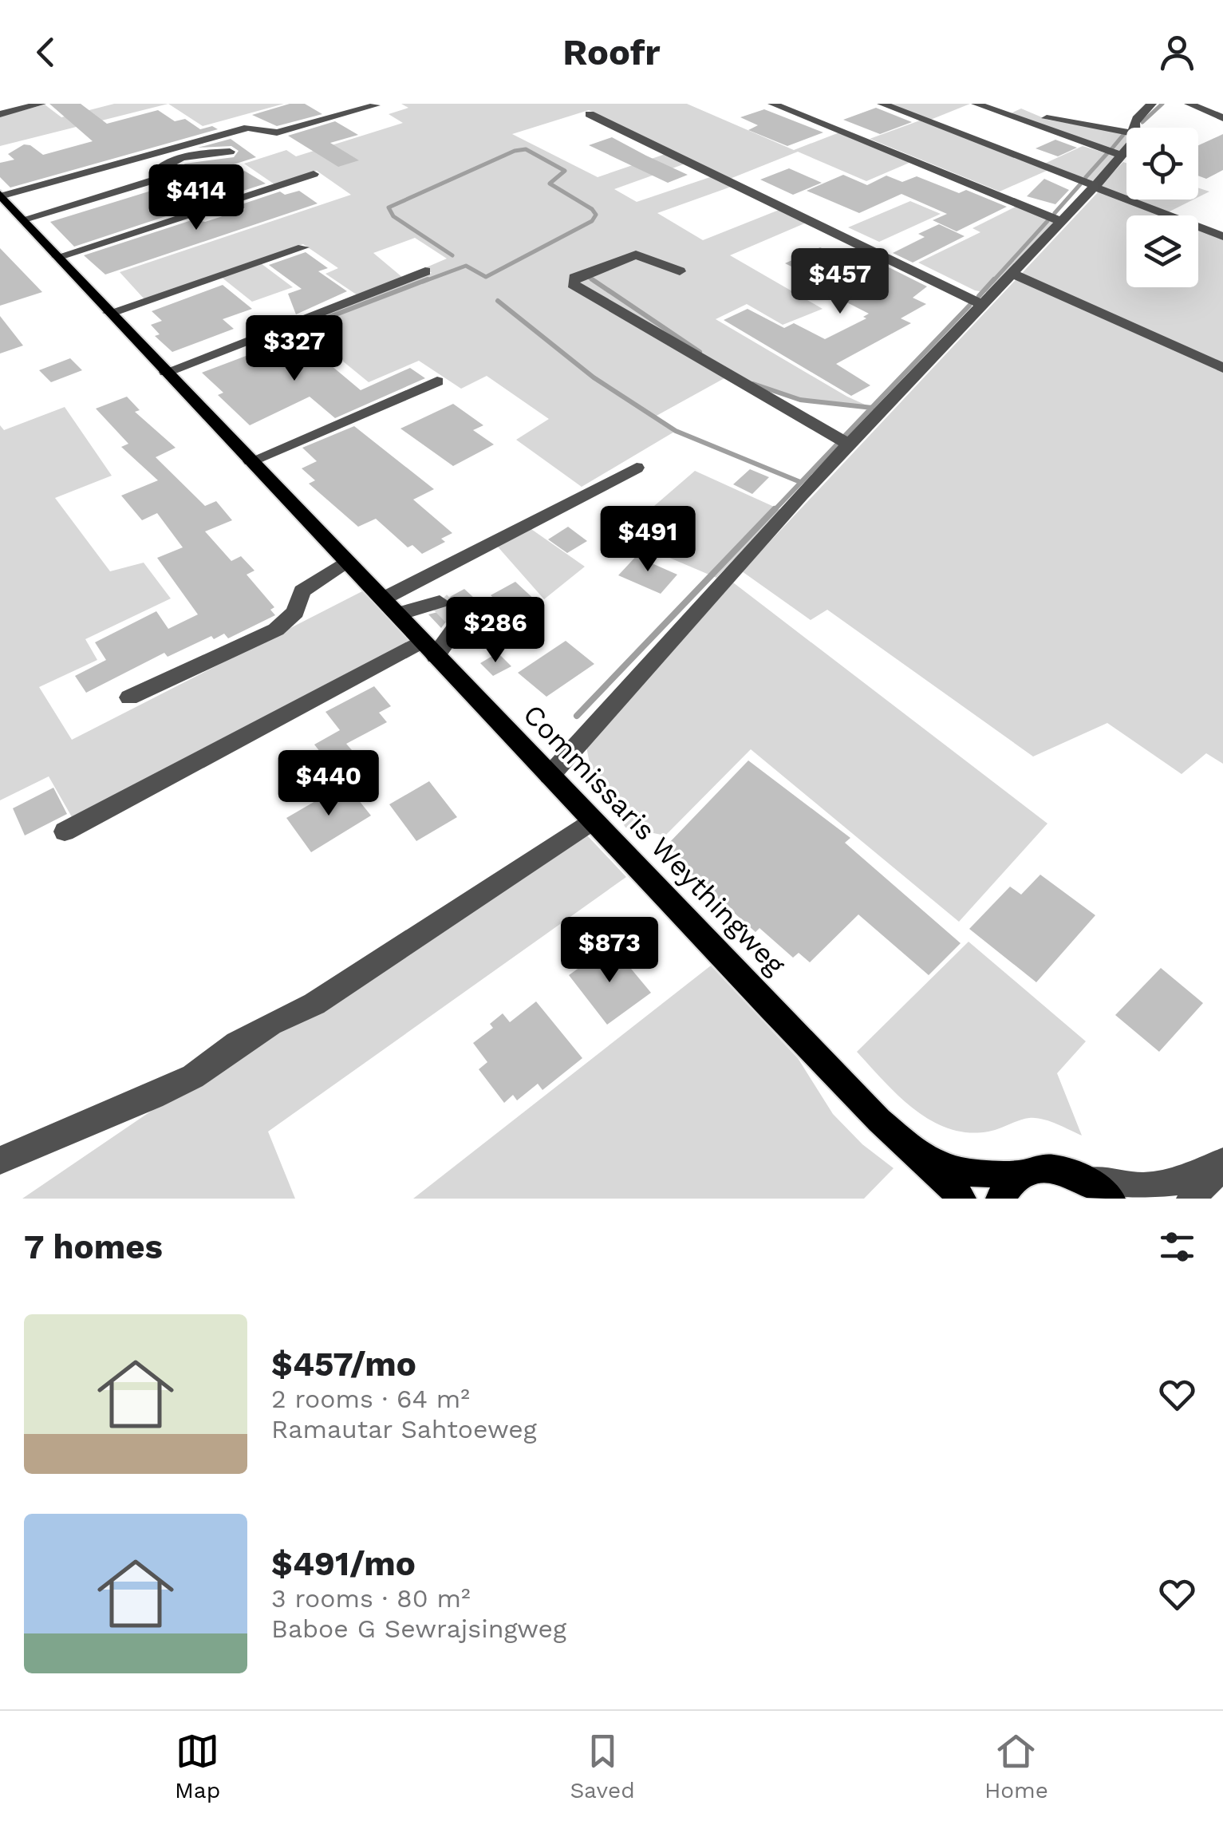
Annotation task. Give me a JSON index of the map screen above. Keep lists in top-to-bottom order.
{
  "streets": {
    "main road": ["Commissaris Weythingweg"]
  },
  "page": {
    "header": "Roofr",
    "price": [
      "$414",
      "$457",
      "$327",
      "$491",
      "$286",
      "$440",
      "$873"
    ],
    "heading": "7 homes",
    "list": [
      {
        "name": "$457/mo",
        "note": "2 rooms · 64 m² · Ramautar Sahtoeweg"
      },
      {
        "name": "$491/mo",
        "note": "3 rooms · 80 m² · Baboe G Sewrajsingweg"
      }
    ],
    "tabs": ["Map", "Saved", "Home"]
  }
}
